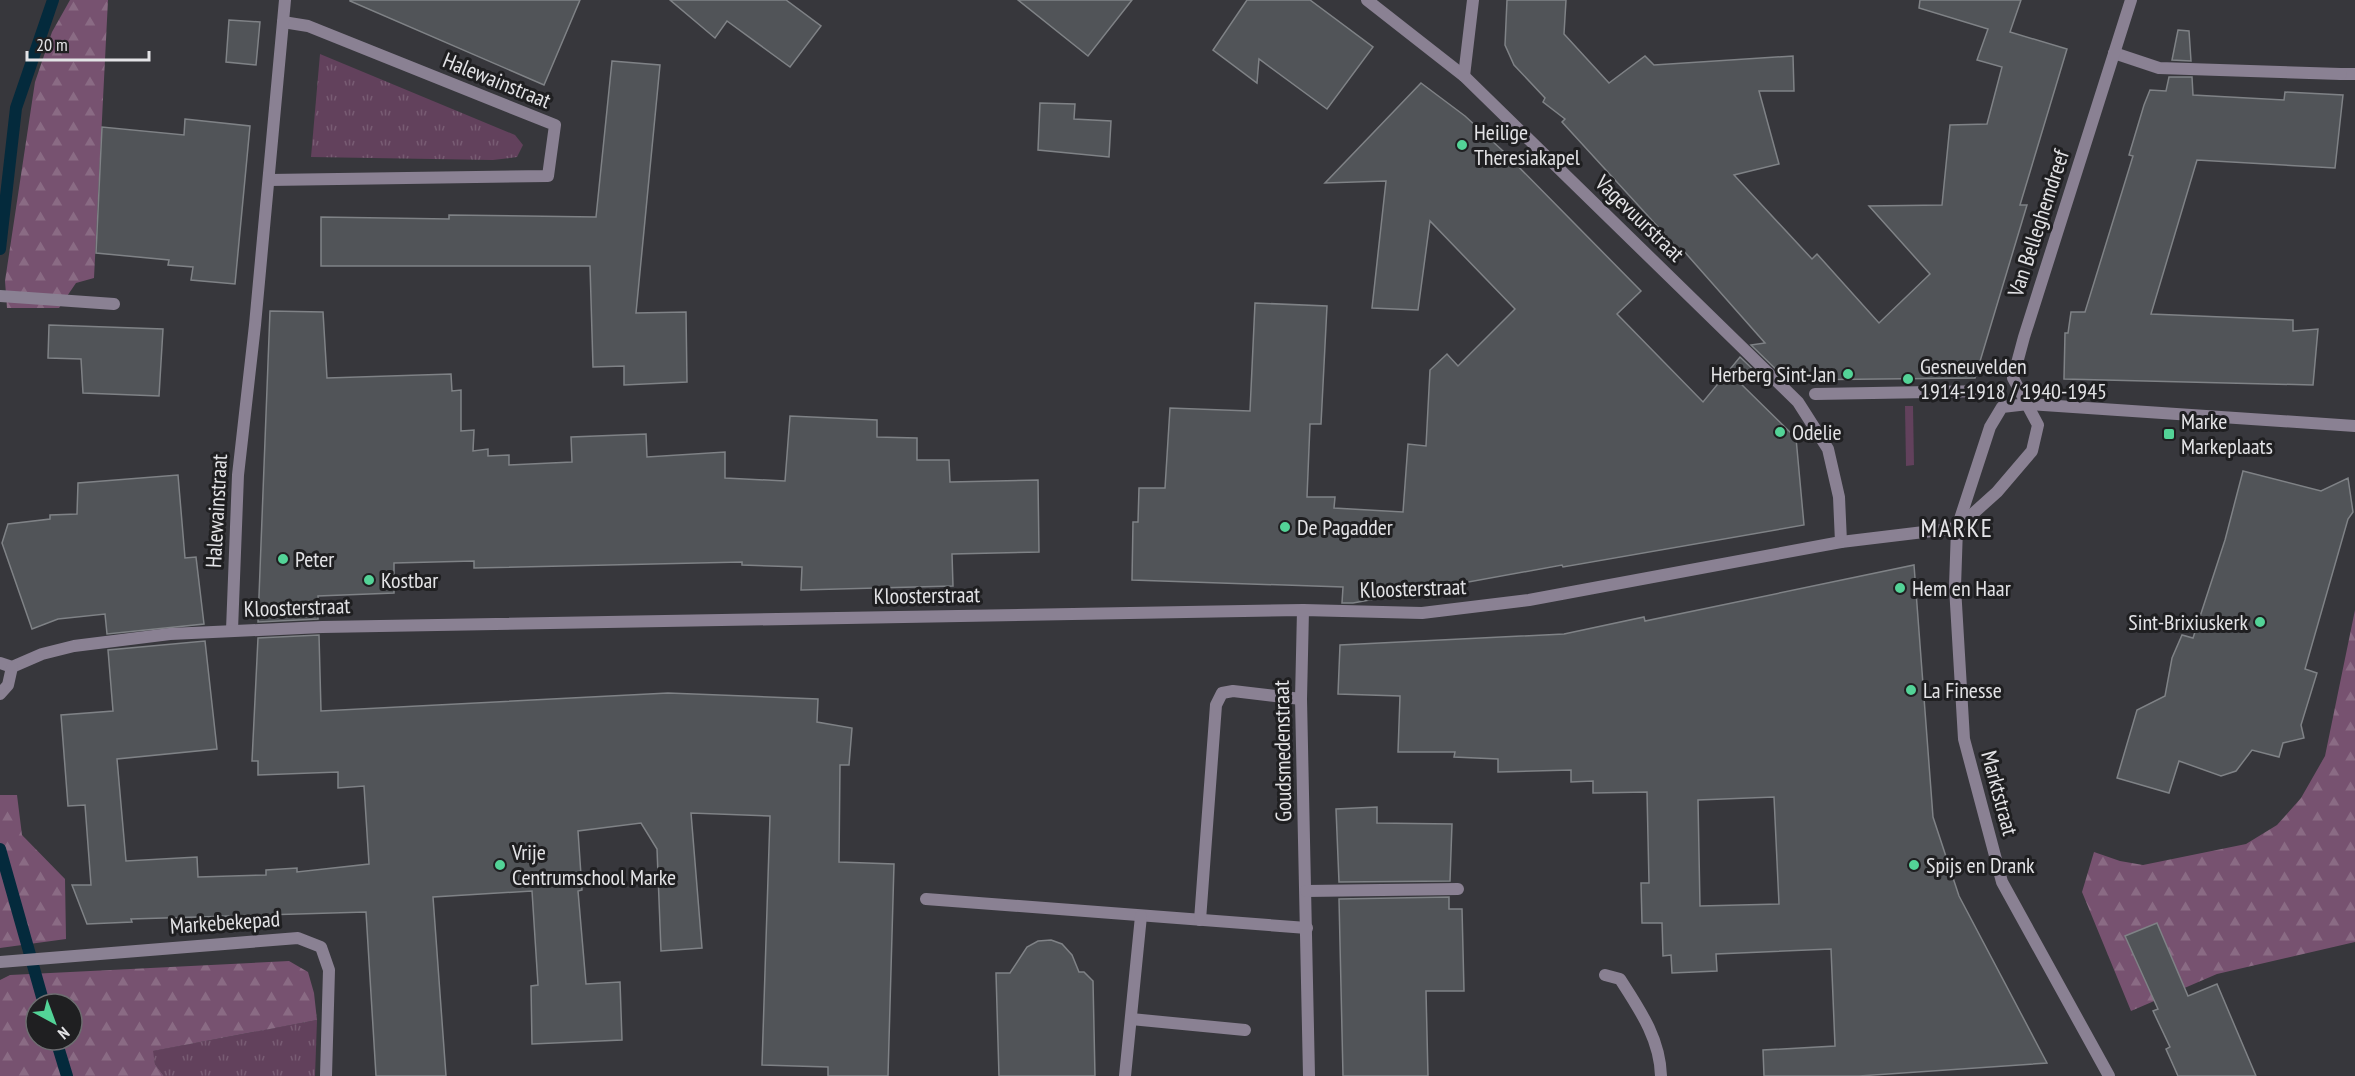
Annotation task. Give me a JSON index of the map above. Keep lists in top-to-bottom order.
{
  "streets": {
    "street": [
      "Halewainstraat",
      "Vagevuurstraat",
      "Van Belleghemdreef",
      "Kloosterstraat",
      "Goudsmedenstraat",
      "Marktstraat",
      "Markebekepad"
    ]
  },
  "crossings": [
    ["Halewainstraat", "Kloosterstraat"],
    ["Vagevuurstraat", "Kloosterstraat"],
    ["Van Belleghemdreef", "Kloosterstraat"],
    ["Van Belleghemdreef", "Marktstraat"],
    ["Kloosterstraat", "Goudsmedenstraat"],
    ["Kloosterstraat", "Marktstraat"]
  ],
  "districts": ["MARKE"],
  "places": {
    "other": [
      "Heilige Theresiakapel",
      "Herberg Sint-Jan",
      "Gesneuvelden 1914-1918 / 1940-1945",
      "Odelie",
      "De Pagadder",
      "Peter",
      "Kostbar",
      "Hem en Haar",
      "Sint-Brixiuskerk",
      "La Finesse",
      "Vrije Centrumschool Marke",
      "Spijs en Drank"
    ],
    "transit": ["Marke Markeplaats"]
  },
  "scale_bar": "20 m",
  "north": "bottom right"
}
